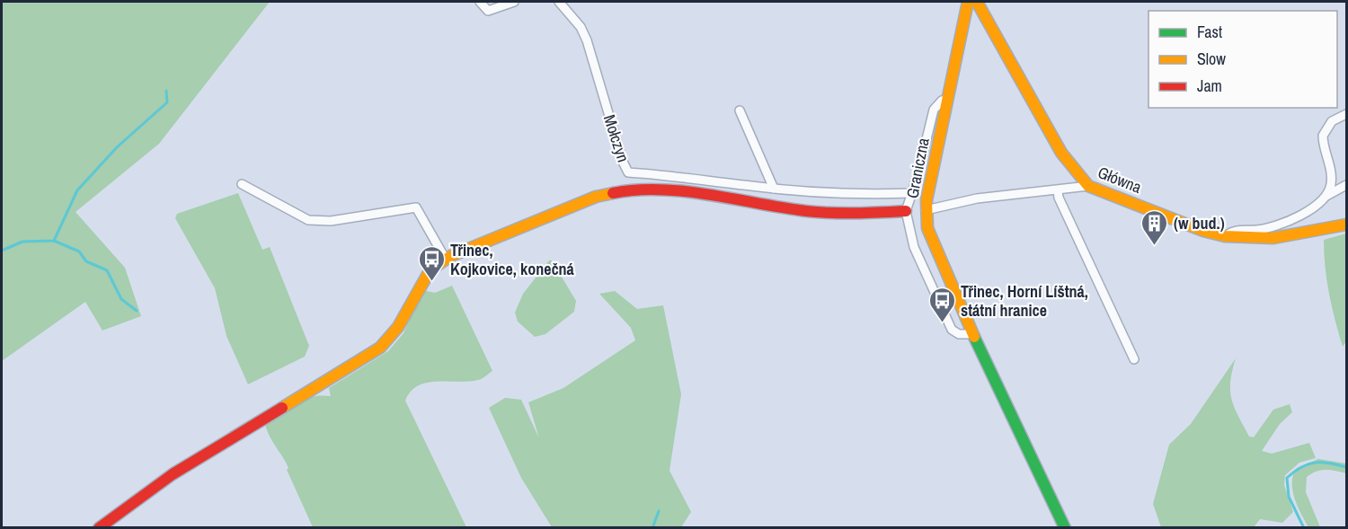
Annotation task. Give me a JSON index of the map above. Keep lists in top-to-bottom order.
{
  "streets": {
    "street": ["Mołczyn", "Graniczna", "Główna"]
  },
  "crossings": [
    ["Graniczna", "Główna"]
  ],
  "places": {
    "building": ["(w bud.)"],
    "bus stop": ["Třinec, Kojkovice, konečná", "Třinec, Horní Líštná, státní hranice"]
  },
  "legend": ["Fast", "Slow", "Jam"]
}
